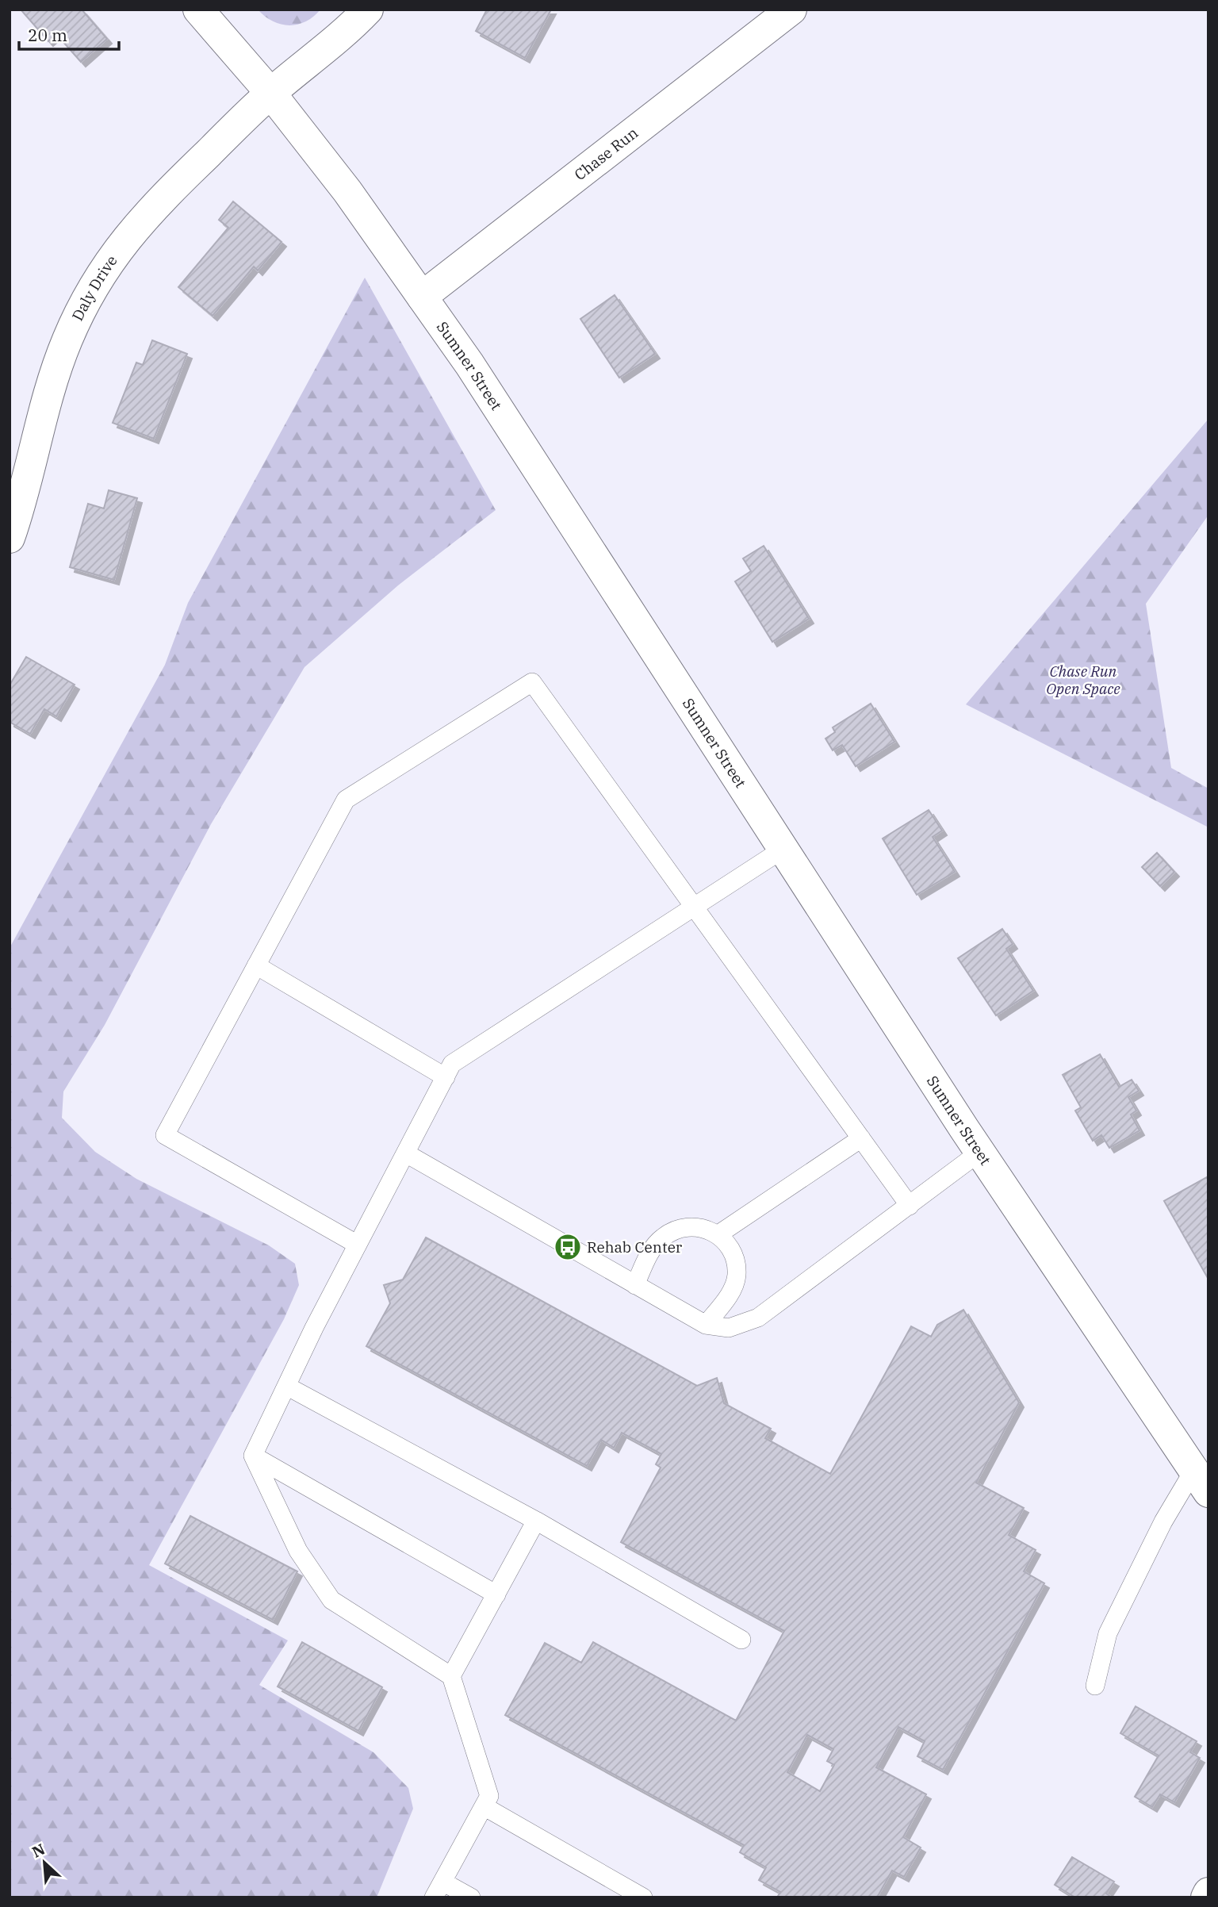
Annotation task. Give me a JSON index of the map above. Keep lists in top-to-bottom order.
{
  "streets": {
    "main road": ["Chase Run", "Daly Drive", "Sumner Street"]
  },
  "crossings": [
    ["Chase Run", "Sumner Street"],
    ["Daly Drive", "Sumner Street"]
  ],
  "parks": ["Chase Run Open Space"],
  "places": {
    "bus stop": ["Rehab Center"]
  },
  "scale_bar": "20 m",
  "north": "top left"
}
